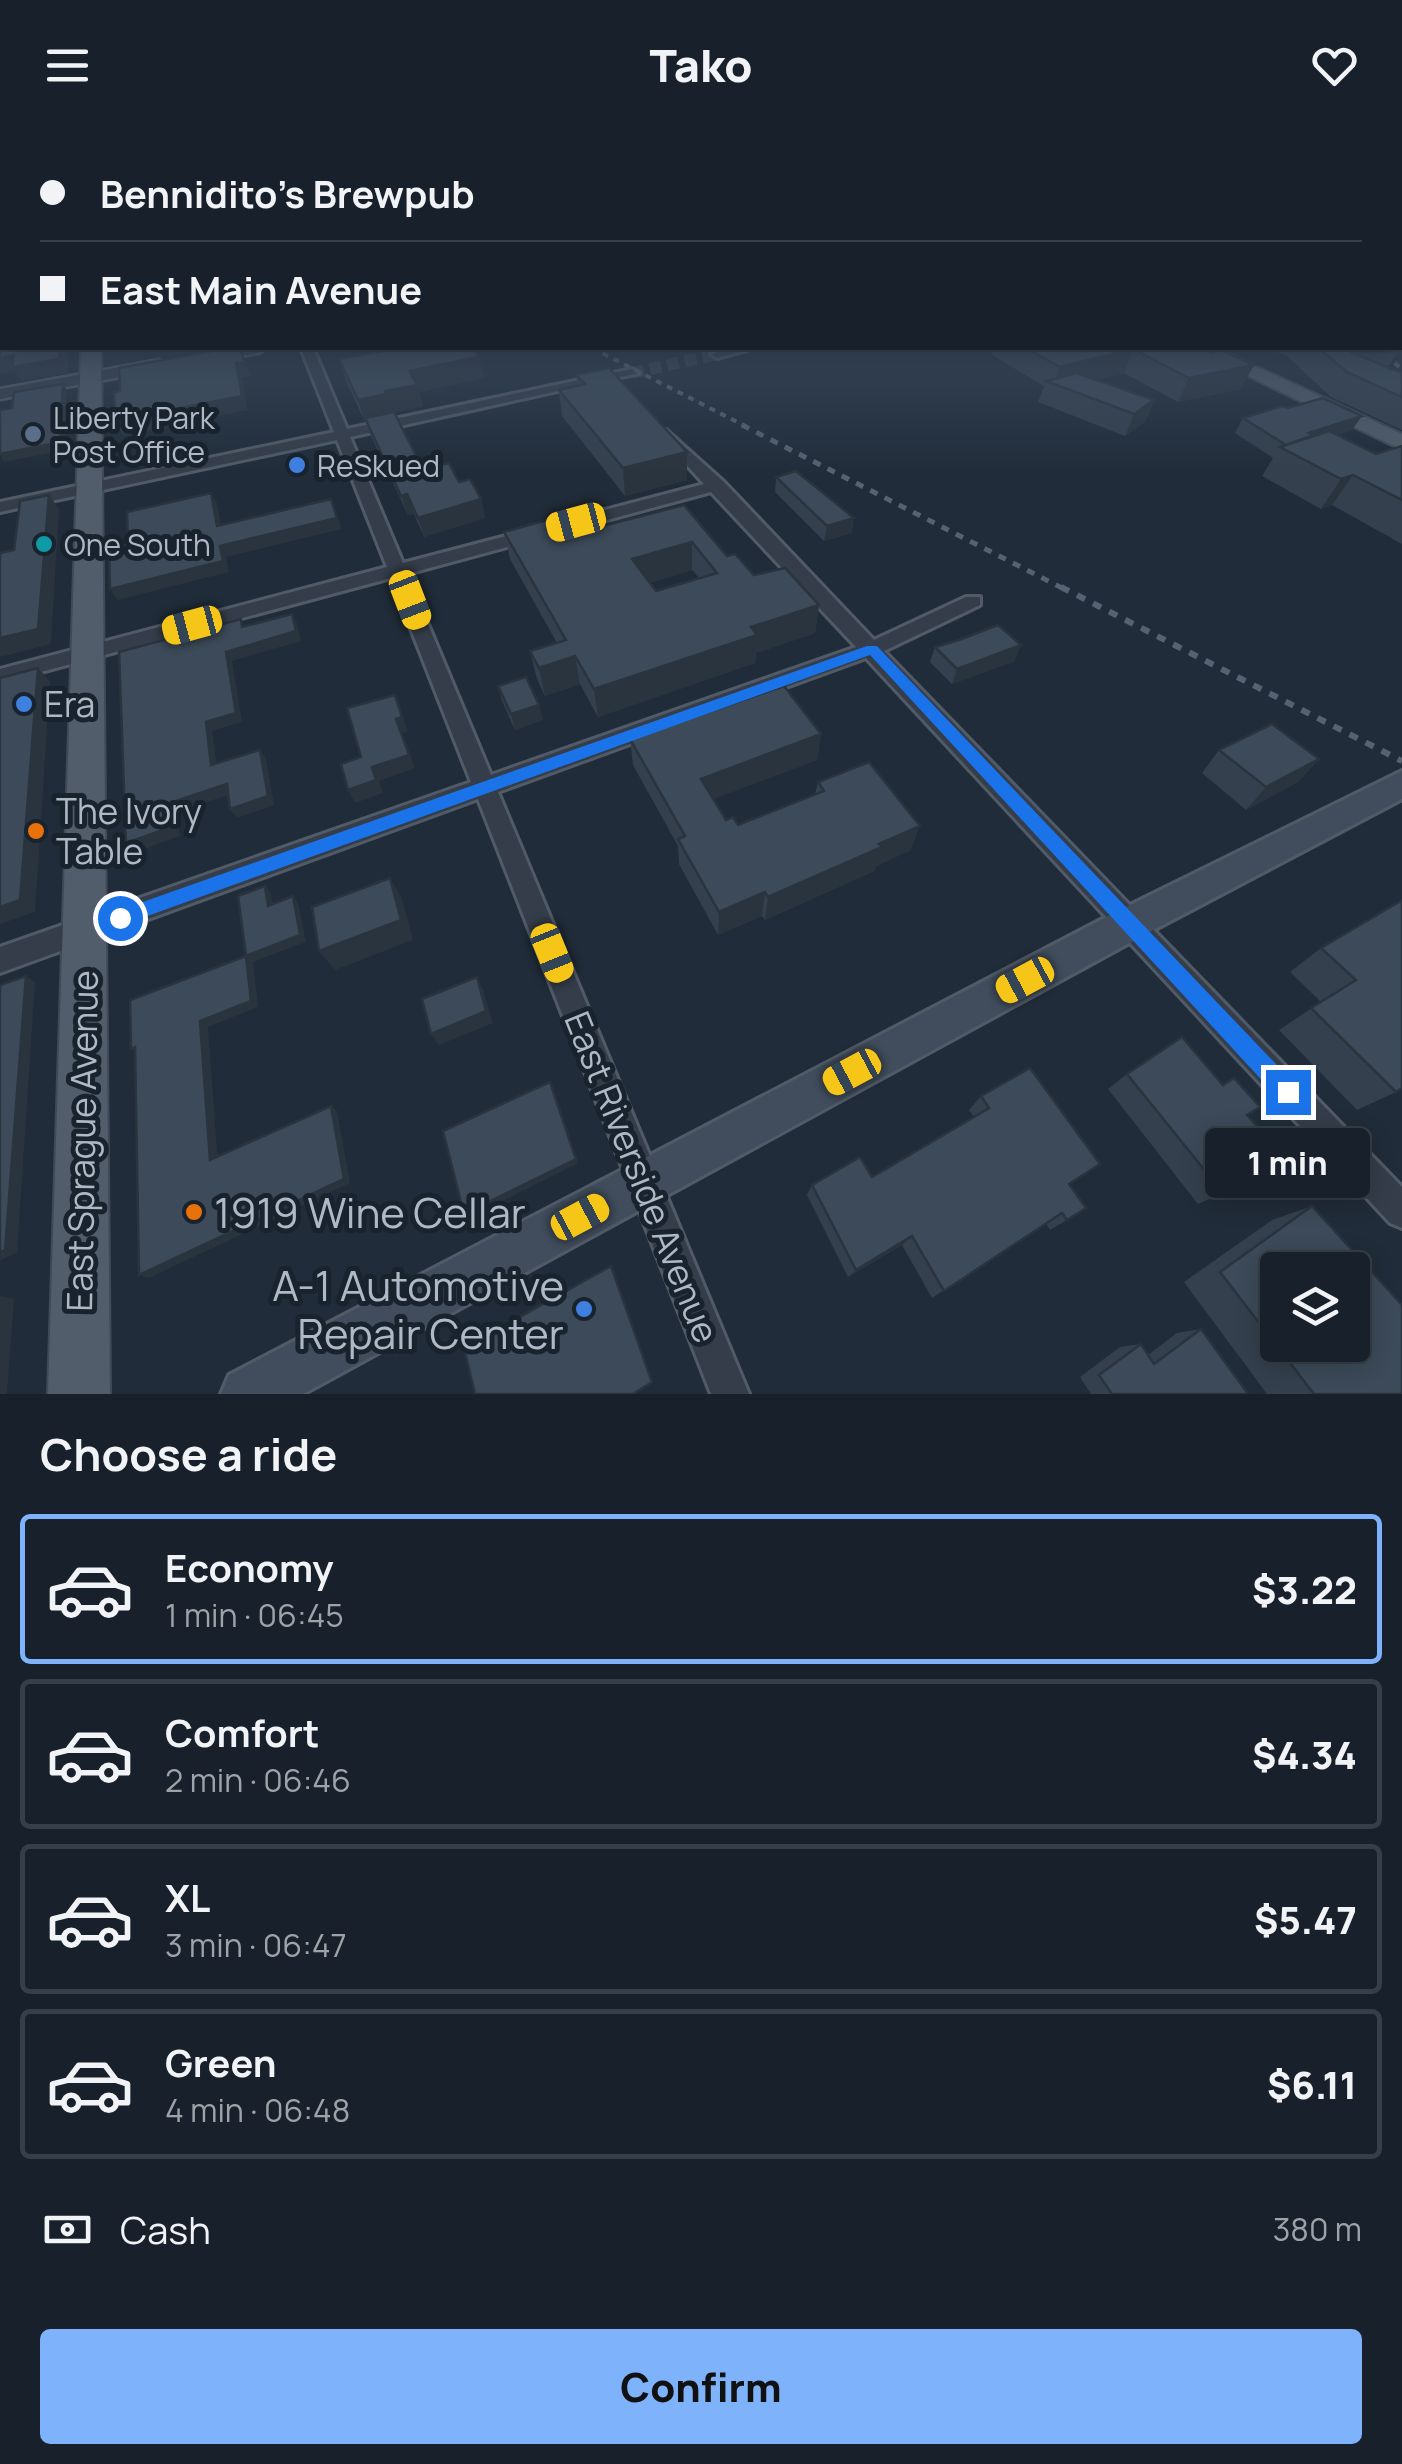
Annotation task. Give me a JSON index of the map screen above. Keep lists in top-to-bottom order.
{
  "streets": {
    "main road": ["East Sprague Avenue"],
    "street": ["East Riverside Avenue"]
  },
  "places": [
    "Liberty Park Post Office",
    "ReSkued",
    "One South",
    "Era",
    "The Ivory Table",
    "1919 Wine Cellar",
    "A-1 Automotive Repair Center"
  ],
  "page": {
    "header": "Tako",
    "banner": ["Bennidito's Brewpub", "East Main Avenue"],
    "bubble": "1 min",
    "heading": "Choose a ride",
    "list": [
      {
        "name": "Economy",
        "note": "1 min · 06:45",
        "value": "$3.22"
      },
      {
        "name": "Comfort",
        "note": "2 min · 06:46",
        "value": "$4.34"
      },
      {
        "name": "XL",
        "note": "3 min · 06:47",
        "value": "$5.47"
      },
      {
        "name": "Green",
        "note": "4 min · 06:48",
        "value": "$6.11"
      }
    ],
    "pay": ["Cash", "380 m"],
    "buttons": "Confirm"
  }
}
